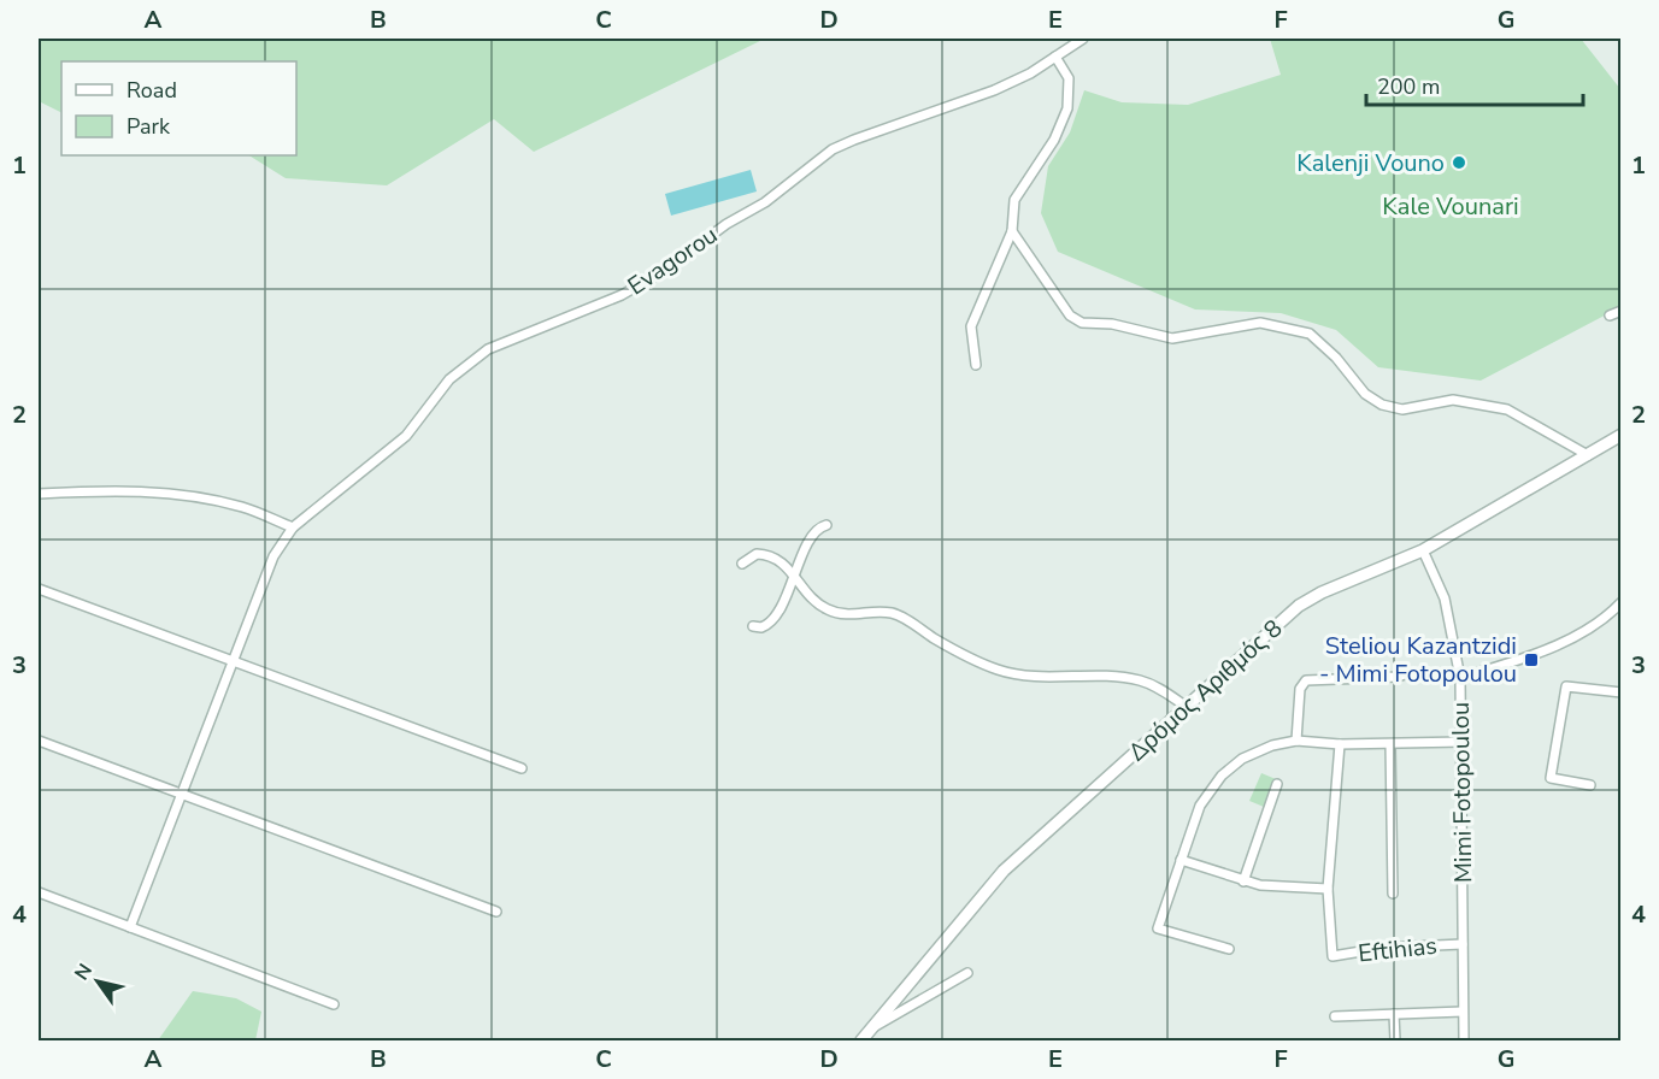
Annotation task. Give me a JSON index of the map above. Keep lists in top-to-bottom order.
{
  "streets": {
    "street": [
      "Evagorou",
      "Δρόμος Αριθμός 8",
      "Mimi Fotopoulou",
      "Eftihias"
    ]
  },
  "crossings": [
    ["Δρόμος Αριθμός 8", "Mimi Fotopoulou"],
    ["Mimi Fotopoulou", "Eftihias"]
  ],
  "parks": ["Kale Vounari"],
  "places": {
    "other": ["Kalenji Vouno"],
    "transit": ["Steliou Kazantzidi - Mimi Fotopoulou"]
  },
  "legend": ["Road", "Park"],
  "scale_bar": "200 m",
  "north": "top left",
  "grid": {
    "columns": [
      "A",
      "B",
      "C",
      "D",
      "E",
      "F",
      "G"
    ],
    "rows": [
      "1",
      "2",
      "3",
      "4"
    ]
  }
}
